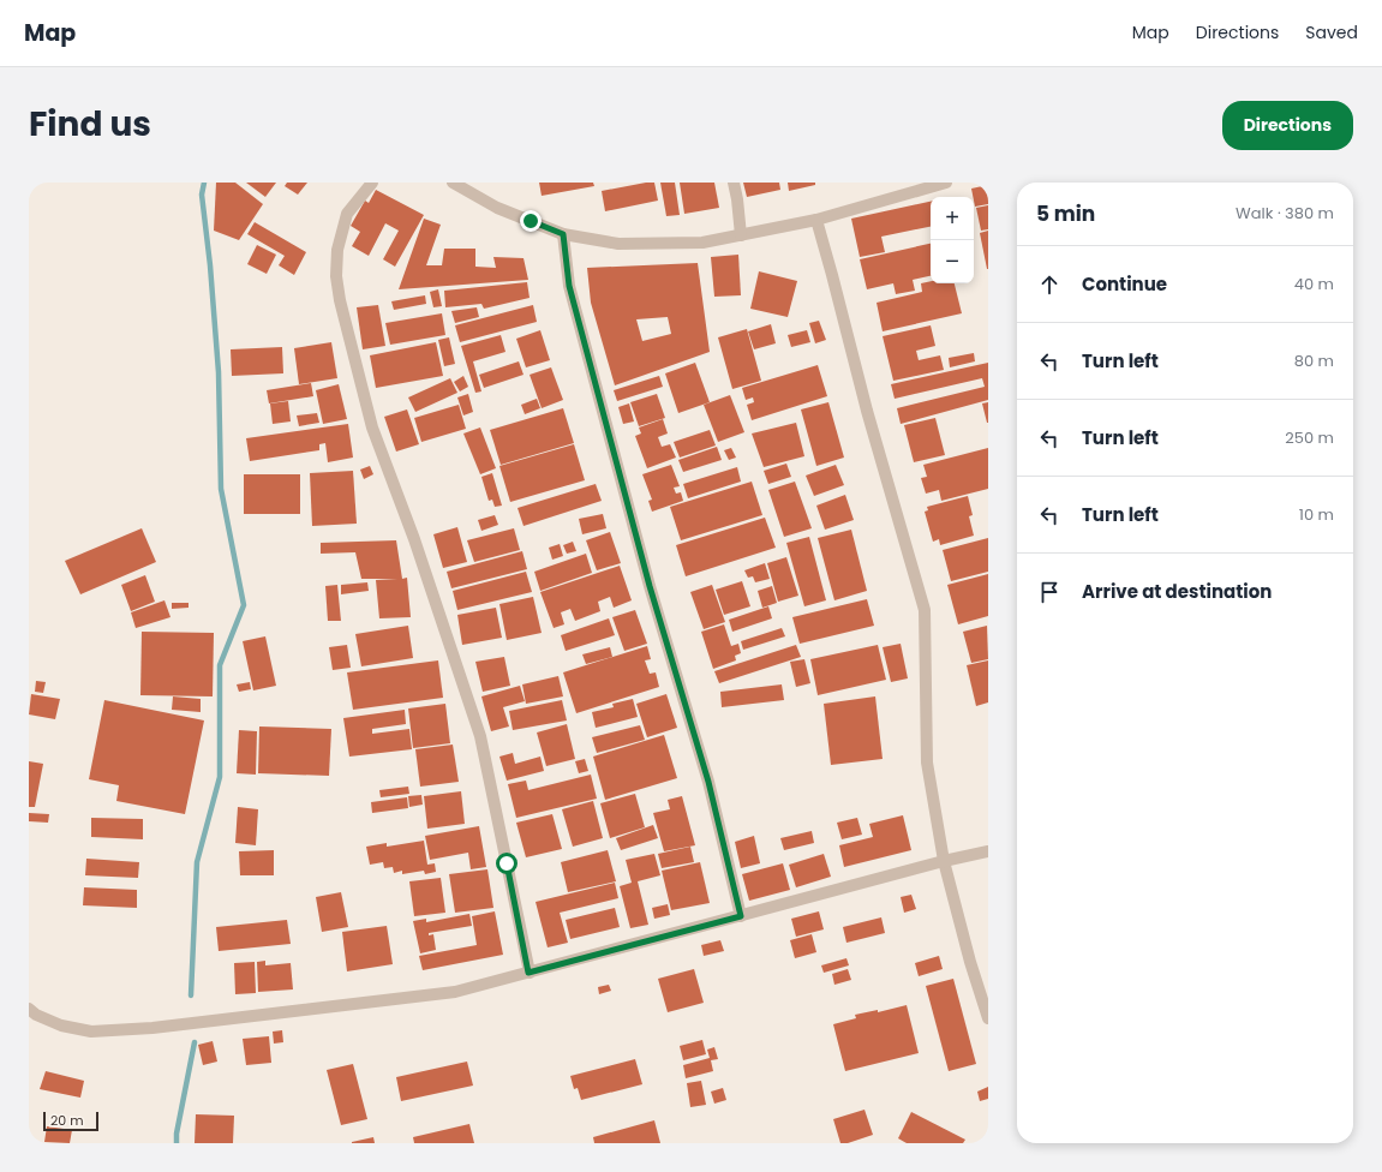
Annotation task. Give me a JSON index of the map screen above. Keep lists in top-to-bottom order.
{
  "scale_bar": "20 m",
  "page": {
    "header": "Map",
    "nav": ["Map", "Directions", "Saved"],
    "title": "Find us",
    "buttons": "Directions",
    "heading": ["5 min", "Walk · 380 m"],
    "map_buttons": ["+", "−"],
    "list": [
      ["Continue", "40 m"],
      ["Turn left", "80 m"],
      ["Turn left", "250 m"],
      ["Turn left", "10 m"],
      "Arrive at destination"
    ],
    "scale": "20 m"
  }
}
